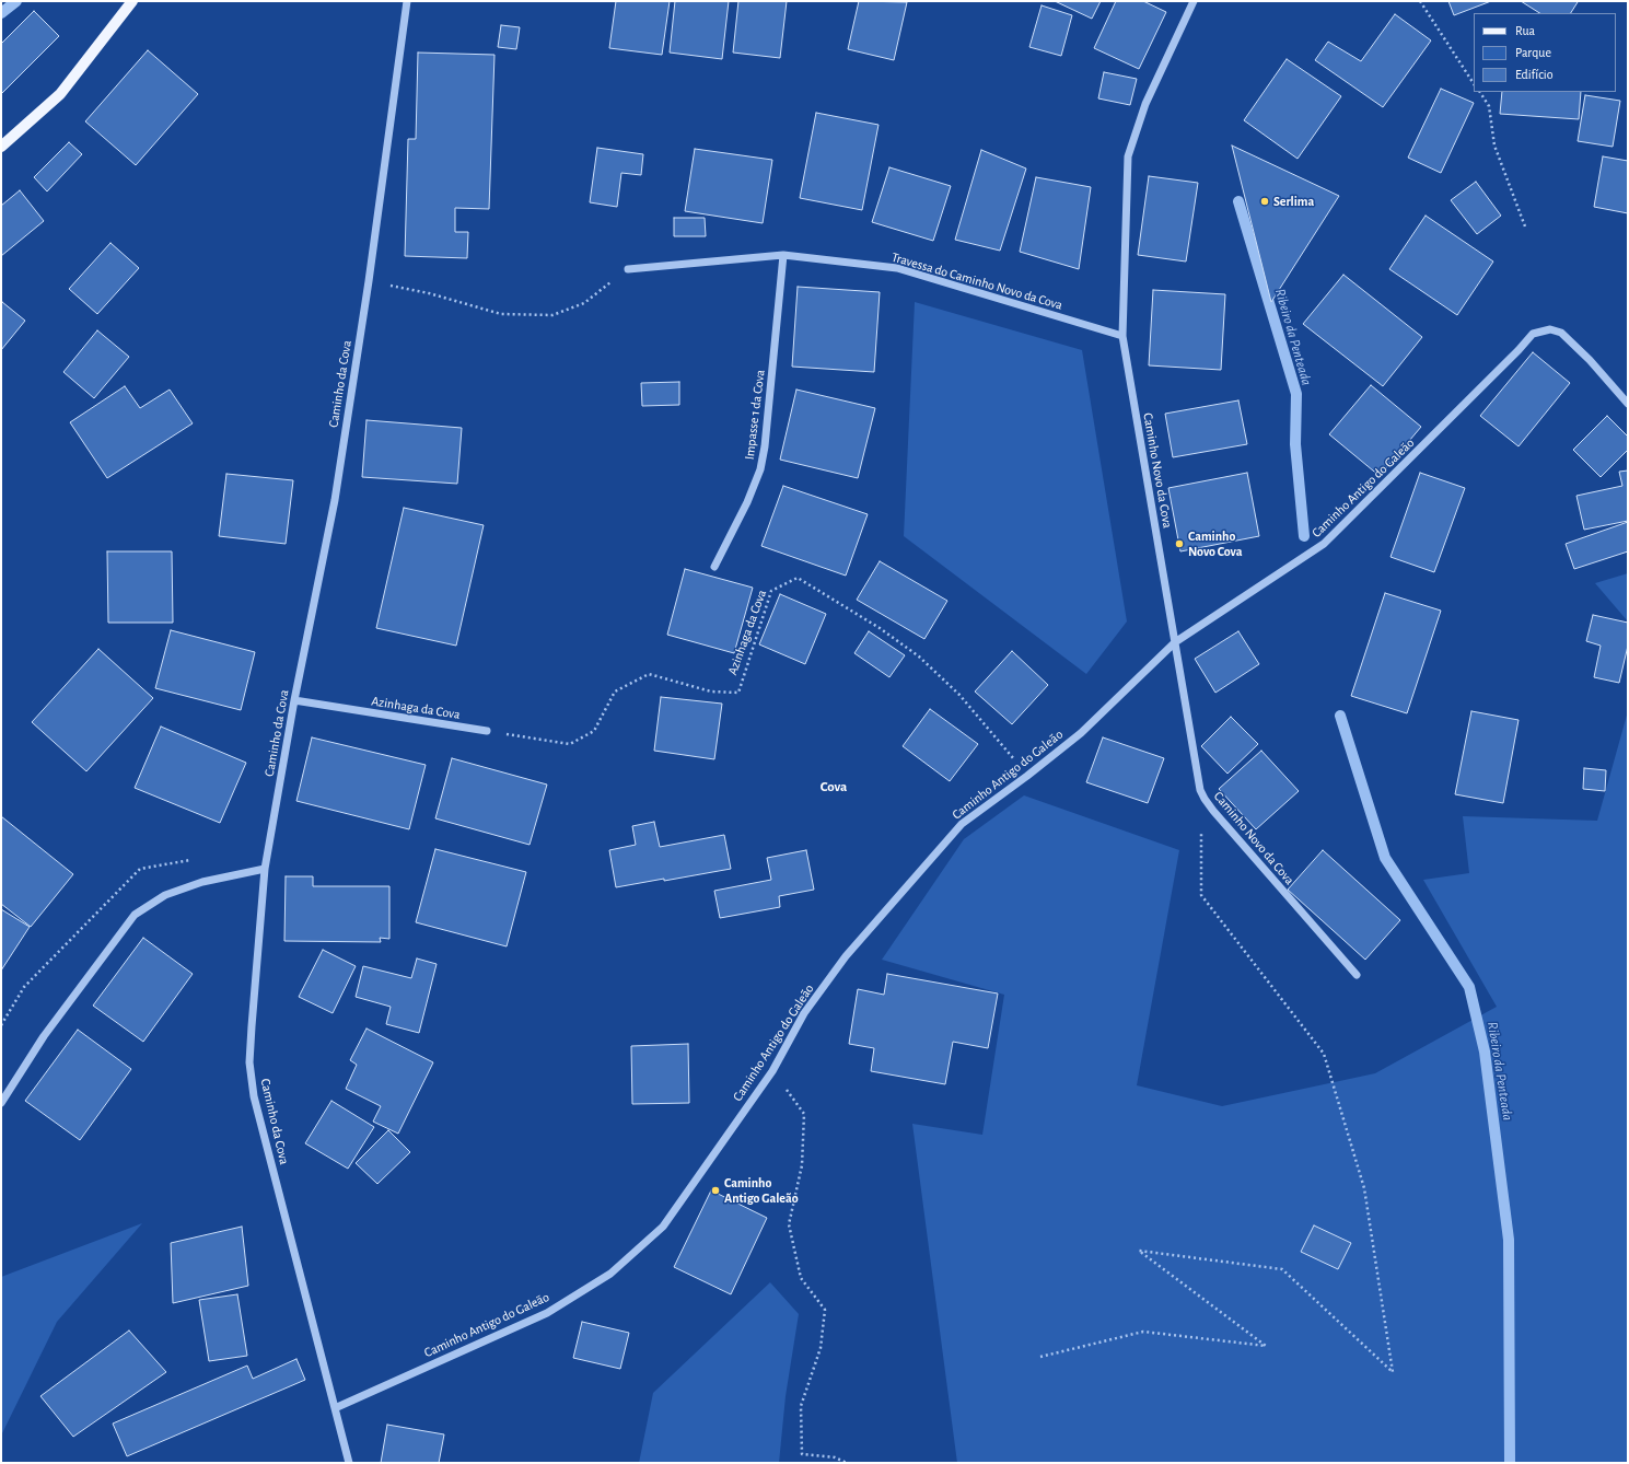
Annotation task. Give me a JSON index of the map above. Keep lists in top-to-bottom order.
{
  "streets": {
    "street": [
      "Travessa do Caminho Novo da Cova",
      "Caminho da Cova",
      "Impasse 1 da Cova",
      "Caminho Novo da Cova",
      "Caminho Antigo do Galeão",
      "Azinhaga da Cova"
    ]
  },
  "crossings": [
    ["Travessa do Caminho Novo da Cova", "Impasse 1 da Cova"],
    ["Travessa do Caminho Novo da Cova", "Caminho Novo da Cova"],
    ["Caminho da Cova", "Caminho Antigo do Galeão"],
    ["Caminho da Cova", "Azinhaga da Cova"],
    ["Caminho Novo da Cova", "Caminho Antigo do Galeão"],
    ["Caminho Antigo do Galeão", "Azinhaga da Cova"]
  ],
  "districts": ["Cova"],
  "water": ["Ribeiro da Penteada"],
  "places": ["Serlima", "Caminho Novo Cova", "Caminho Antigo Galeão"],
  "legend": ["Rua", "Parque", "Edifício"]
}
